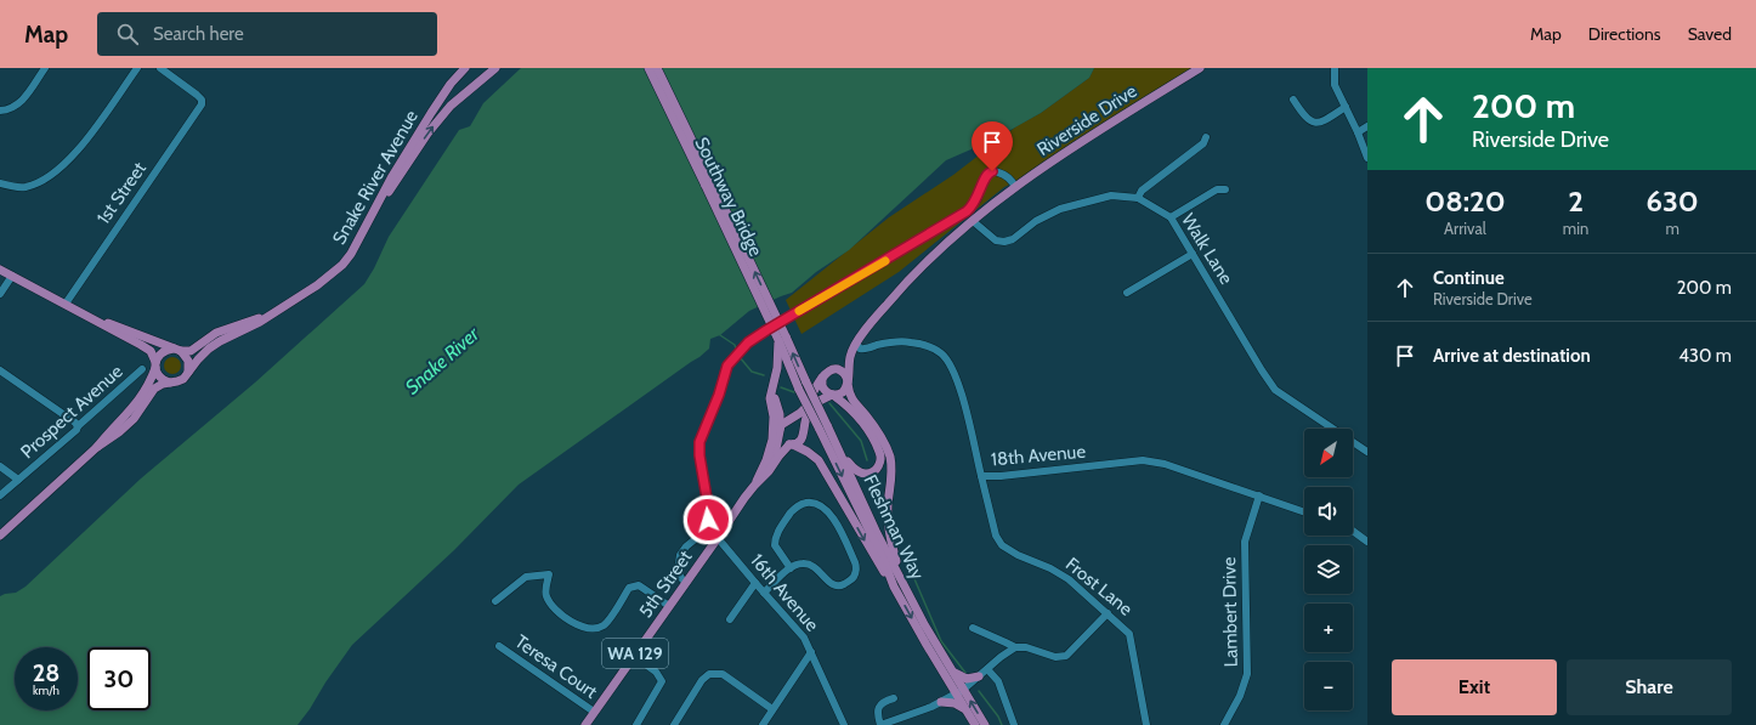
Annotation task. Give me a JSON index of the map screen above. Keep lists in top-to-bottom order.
{
  "streets": {
    "main road": [
      "Riverside Drive",
      "Snake River Avenue",
      "Southway Bridge",
      "Fleshman Way",
      "5th Street",
      "WA 129"
    ],
    "street": [
      "1st Street",
      "Walk Lane",
      "Prospect Avenue",
      "18th Avenue",
      "Frost Lane",
      "16th Avenue",
      "Lambert Drive",
      "Teresa Court"
    ]
  },
  "crossings": [
    ["Southway Bridge", "Fleshman Way"],
    ["18th Avenue", "Frost Lane"],
    ["18th Avenue", "Lambert Drive"],
    ["5th Street", "16th Avenue"],
    ["5th Street", "Teresa Court"]
  ],
  "water": ["Snake River"],
  "north": "bottom left",
  "page": {
    "header": "Map",
    "search": "Search here",
    "nav": ["Map", "Directions", "Saved"],
    "turn": ["200 m", "Riverside Drive"],
    "eta": [
      "08:20",
      "Arrival",
      "2",
      "min",
      "630",
      "m"
    ],
    "list": [
      {
        "name": "Continue",
        "note": "Riverside Drive",
        "value": "200 m"
      },
      {
        "name": "Arrive at destination",
        "value": "430 m"
      }
    ],
    "map_buttons": ["+", "−"],
    "speed": "28 km/h",
    "limit": "30",
    "buttons": ["Exit", "Share"]
  }
}
